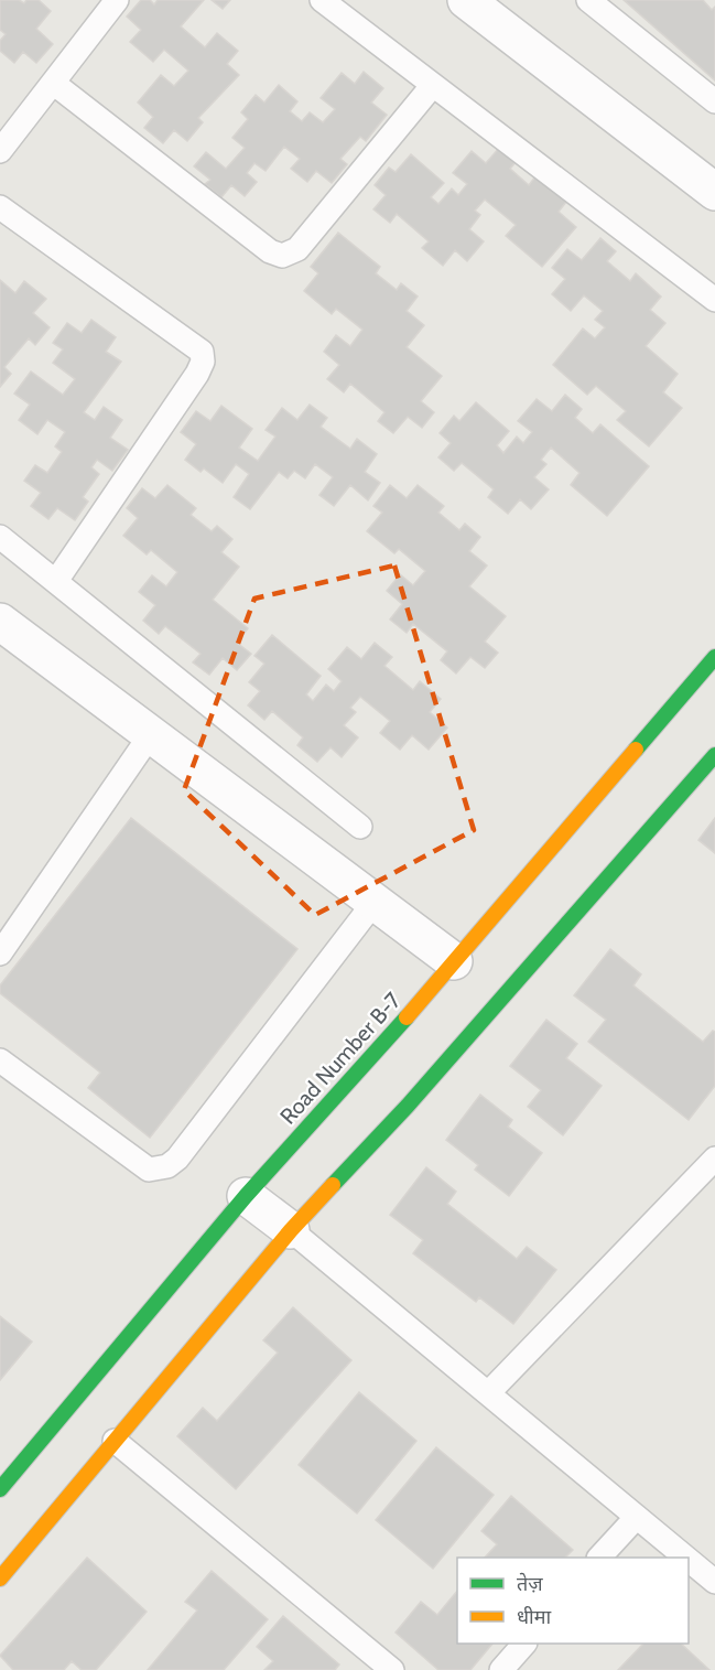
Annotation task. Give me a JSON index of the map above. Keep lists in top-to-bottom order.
{
  "streets": {
    "street": ["Road Number B-7"]
  },
  "legend": ["तेज़", "धीमा"]
}
